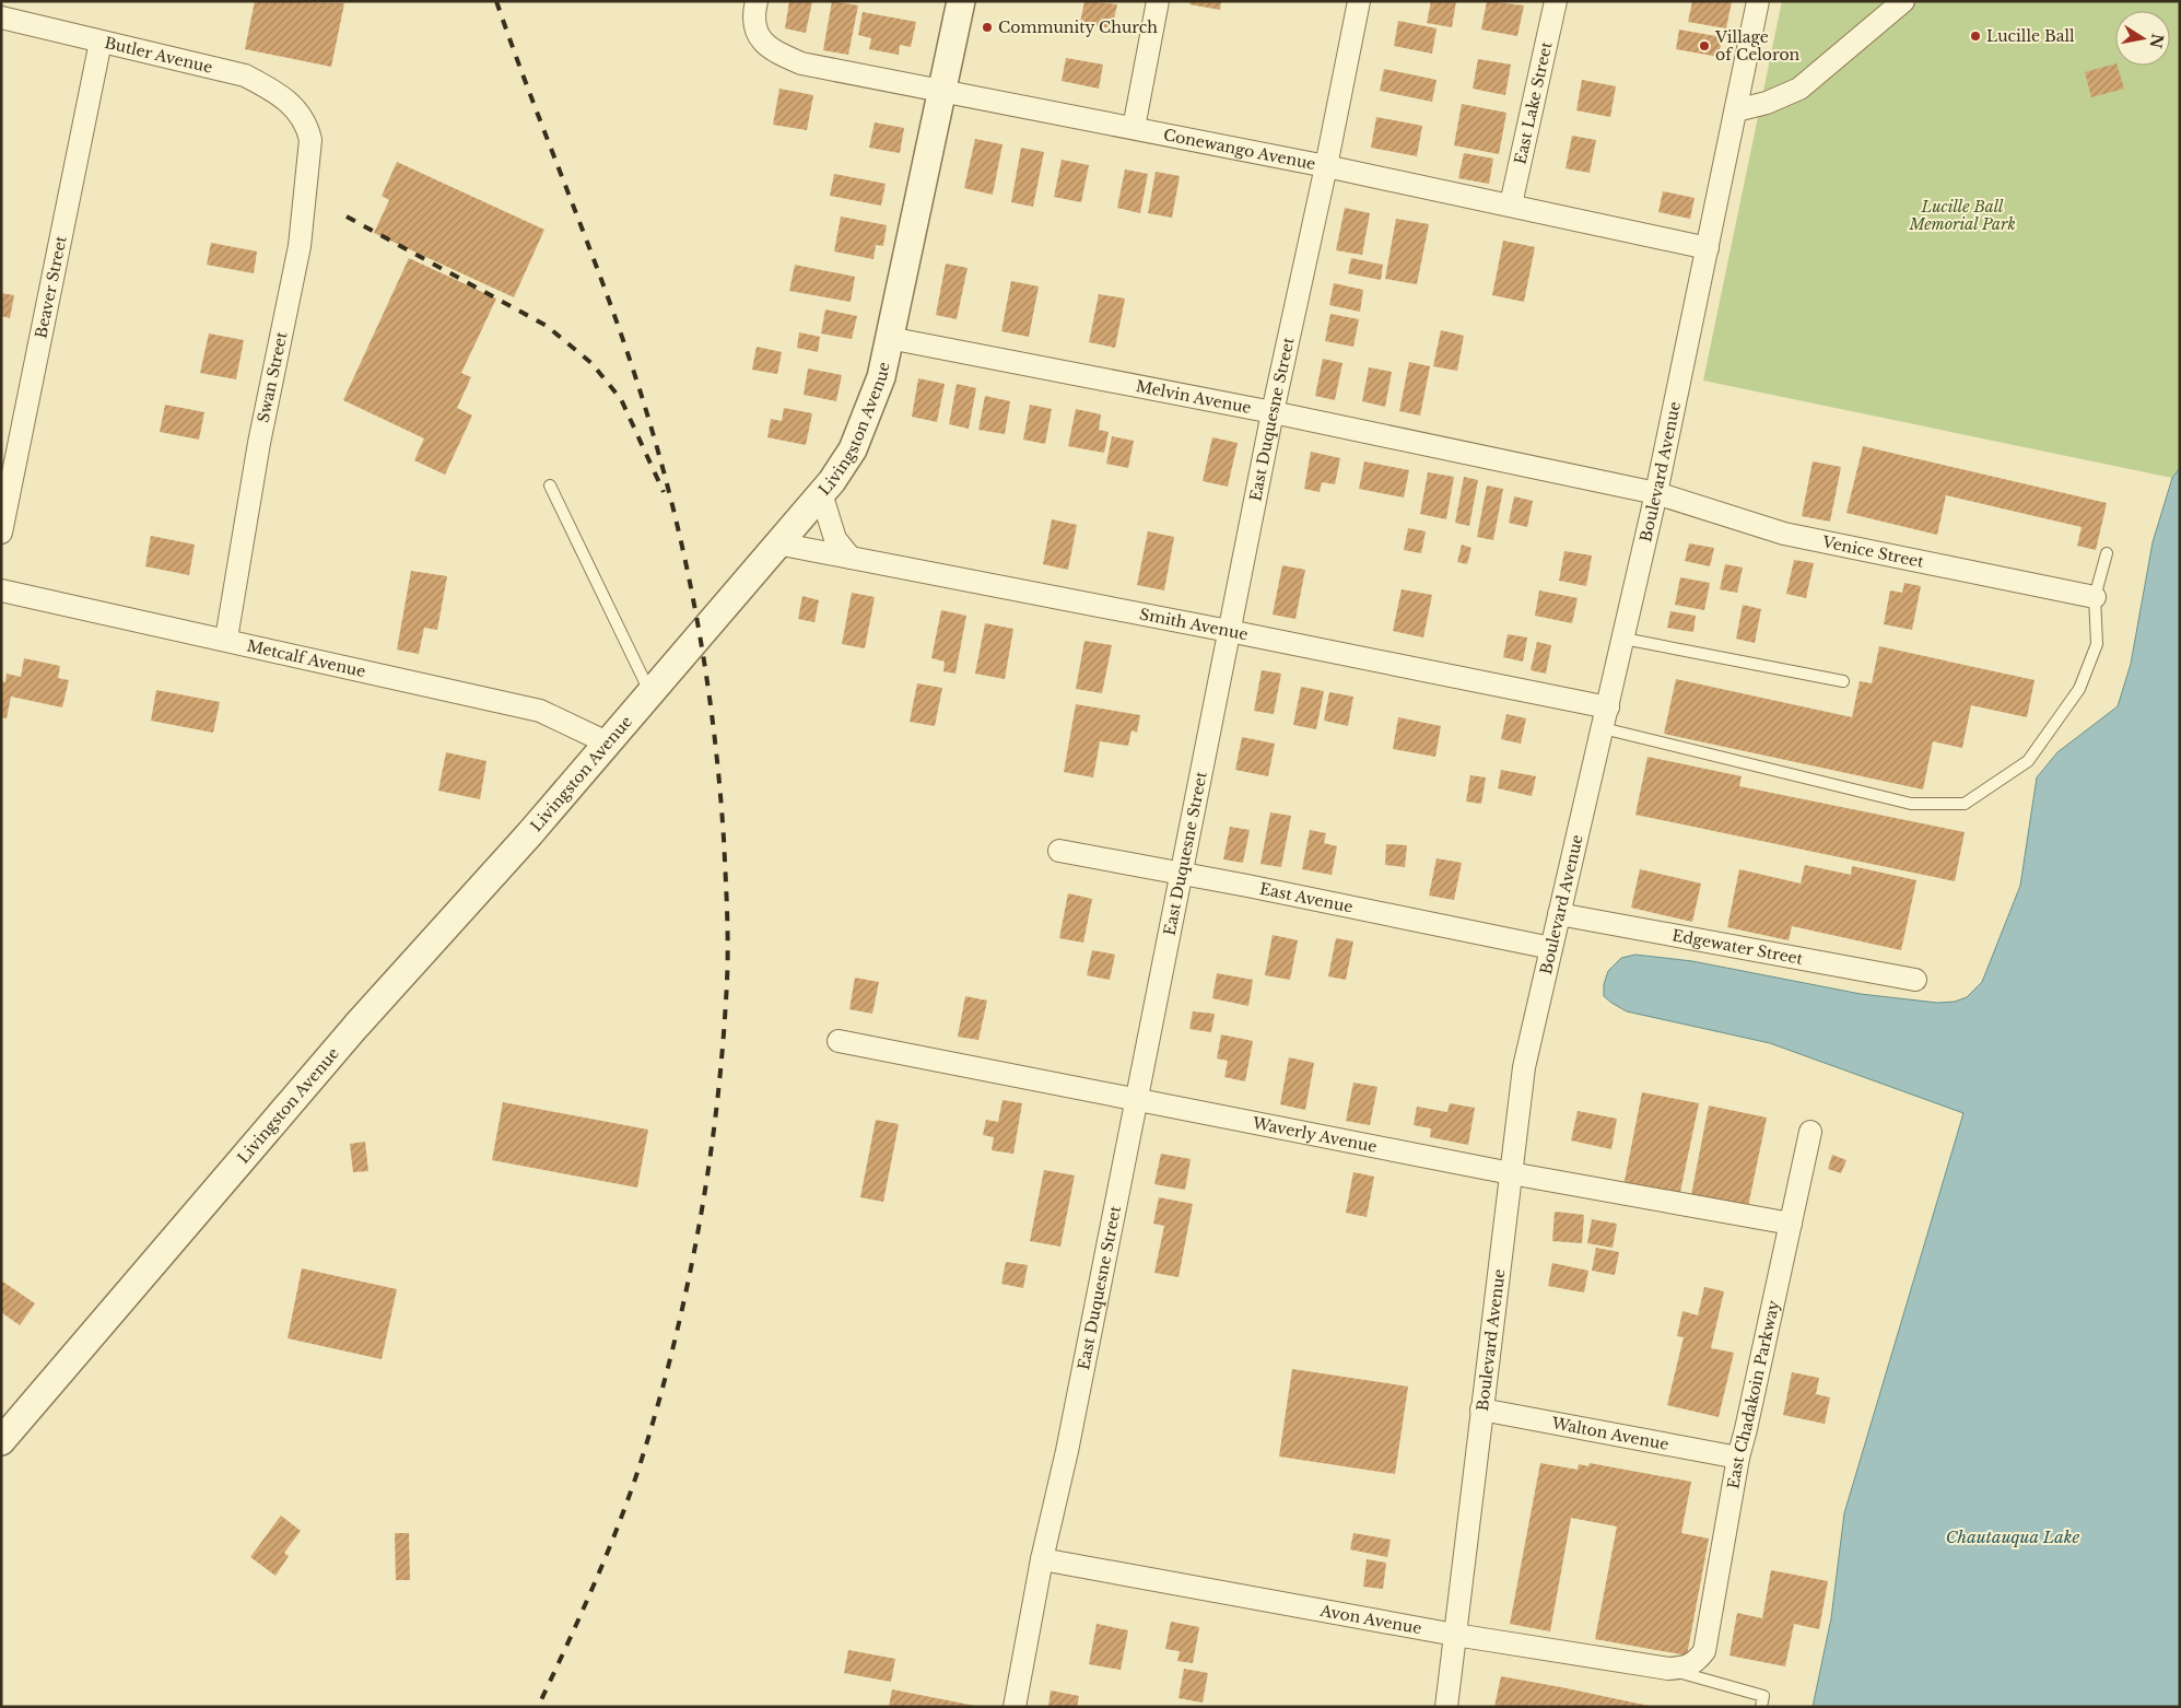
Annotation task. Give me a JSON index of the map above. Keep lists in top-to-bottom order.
{
  "streets": {
    "street": [
      "Butler Avenue",
      "East Lake Street",
      "Conewango Avenue",
      "Beaver Street",
      "Swan Street",
      "Melvin Avenue",
      "East Duquesne Street",
      "Livingston Avenue",
      "Boulevard Avenue",
      "Venice Street",
      "Smith Avenue",
      "Metcalf Avenue",
      "East Avenue",
      "Edgewater Street",
      "Waverly Avenue",
      "East Chadakoin Parkway",
      "Walton Avenue",
      "Avon Avenue"
    ]
  },
  "crossings": [
    ["Butler Avenue", "Beaver Street"],
    ["Butler Avenue", "Swan Street"],
    ["East Lake Street", "Conewango Avenue"],
    ["Conewango Avenue", "East Duquesne Street"],
    ["Conewango Avenue", "Livingston Avenue"],
    ["Conewango Avenue", "Boulevard Avenue"],
    ["Swan Street", "Metcalf Avenue"],
    ["Melvin Avenue", "East Duquesne Street"],
    ["Melvin Avenue", "Livingston Avenue"],
    ["Melvin Avenue", "Boulevard Avenue"],
    ["Melvin Avenue", "Venice Street"],
    ["East Duquesne Street", "Smith Avenue"],
    ["East Duquesne Street", "East Avenue"],
    ["East Duquesne Street", "Waverly Avenue"],
    ["East Duquesne Street", "Avon Avenue"],
    ["Livingston Avenue", "Smith Avenue"],
    ["Livingston Avenue", "Metcalf Avenue"],
    ["Boulevard Avenue", "Venice Street"],
    ["Boulevard Avenue", "Smith Avenue"],
    ["Boulevard Avenue", "East Avenue"],
    ["Boulevard Avenue", "Edgewater Street"],
    ["Boulevard Avenue", "Waverly Avenue"],
    ["Boulevard Avenue", "Walton Avenue"],
    ["Boulevard Avenue", "Avon Avenue"],
    ["Waverly Avenue", "East Chadakoin Parkway"],
    ["East Chadakoin Parkway", "Walton Avenue"],
    ["East Chadakoin Parkway", "Avon Avenue"]
  ],
  "water": ["Chautauqua Lake"],
  "parks": ["Lucille Ball Memorial Park"],
  "places": ["Community Church", "Lucille Ball", "Village of Celoron"],
  "north": "right"
}
